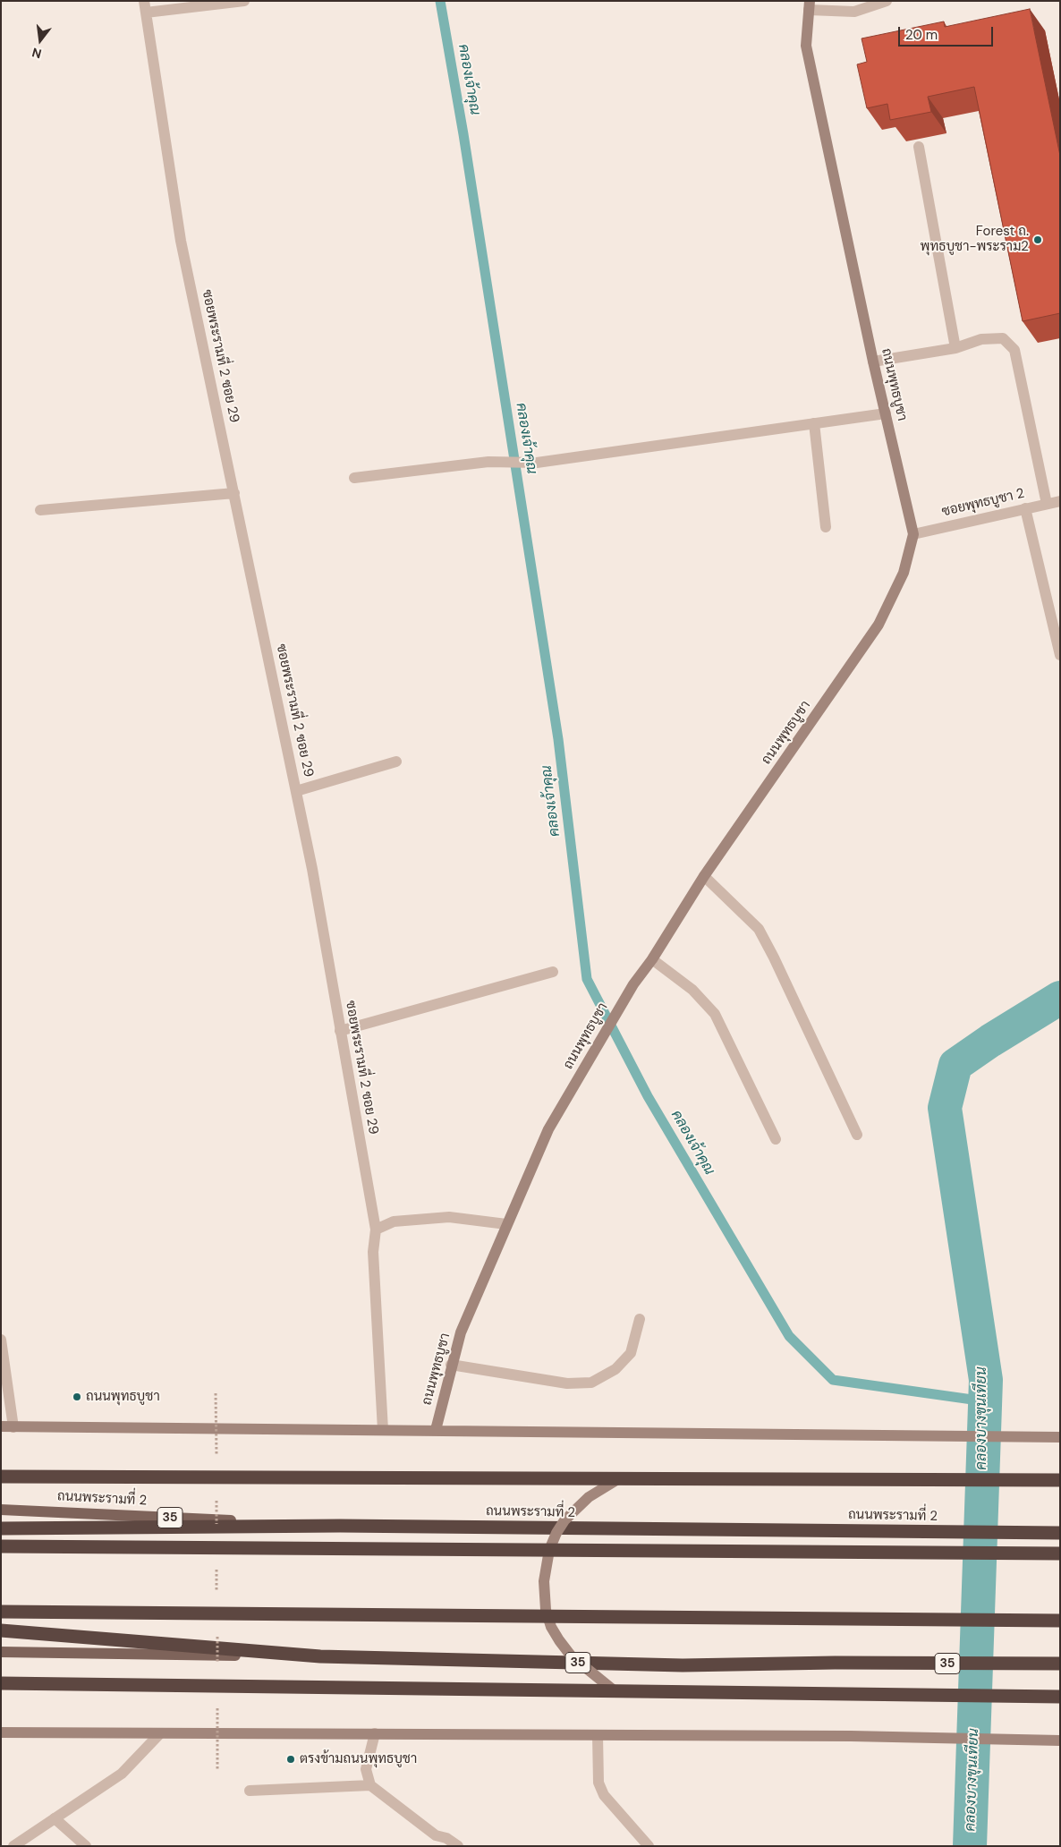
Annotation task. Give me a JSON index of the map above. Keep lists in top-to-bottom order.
{
  "streets": {
    "highway": ["ถนนพระรามที่ 2", "35"],
    "main road": ["ถนนพุทธบูชา"],
    "street": ["ซอยพระรามที่ 2 ซอย 29", "ซอยพุทธบูชา 2"]
  },
  "crossings": [
    ["ถนนพุทธบูชา", "ซอยพุทธบูชา 2"]
  ],
  "water": ["คลองเจ้าคุณ", "คลองบางขุนเทียน"],
  "places": ["Forest ถ. พุทธบูชา-พระราม2", "ถนนพุทธบูชา", "ตรงข้ามถนนพุทธบูชา"],
  "scale_bar": "20 m",
  "north": "bottom"
}
